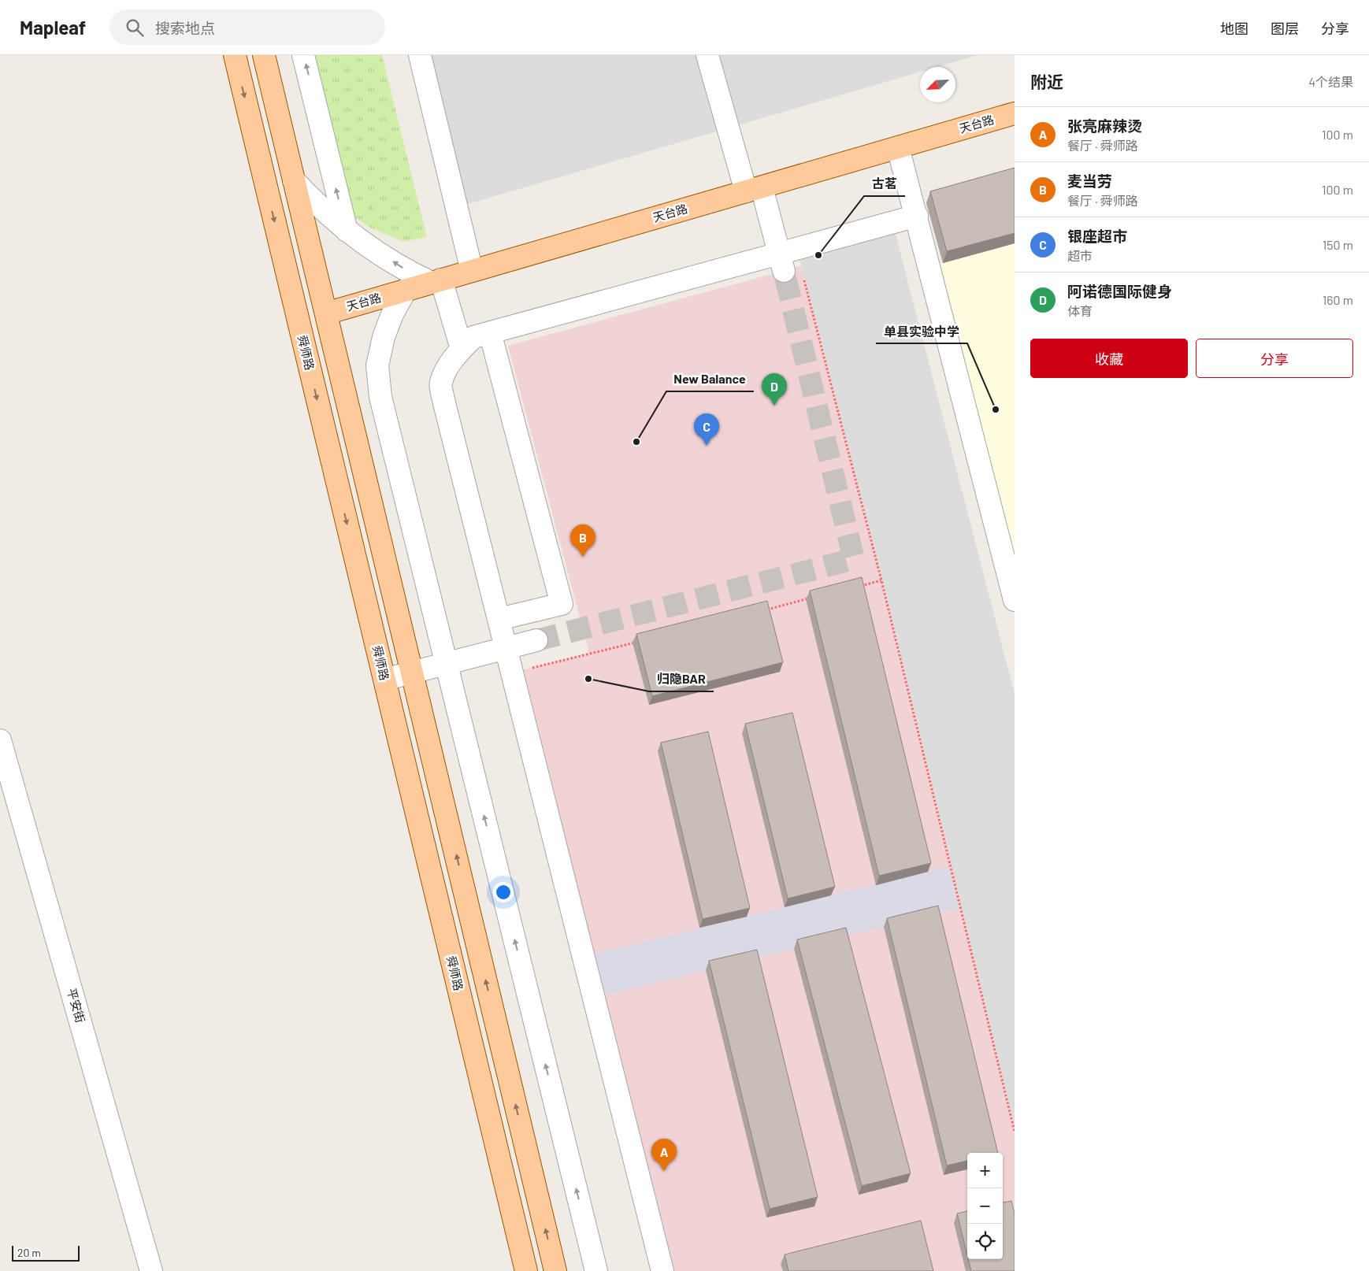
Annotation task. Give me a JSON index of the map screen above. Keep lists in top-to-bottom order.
{
  "streets": {
    "main road": ["天台路", "舜师路"],
    "street": ["平安街"]
  },
  "places": [
    "古茗",
    "单县实验中学",
    "New Balance",
    "归隐BAR"
  ],
  "scale_bar": "20 m",
  "north": "bottom left",
  "page": {
    "header": "Mapleaf",
    "search": "搜索地点",
    "nav": ["地图", "图层", "分享"],
    "heading": ["附近", "4个结果"],
    "list": [
      {
        "mark": "A",
        "name": "张亮麻辣烫",
        "note": "餐厅 · 舜师路",
        "value": "100 m"
      },
      {
        "mark": "B",
        "name": "麦当劳",
        "note": "餐厅 · 舜师路",
        "value": "100 m"
      },
      {
        "mark": "C",
        "name": "银座超市",
        "note": "超市",
        "value": "150 m"
      },
      {
        "mark": "D",
        "name": "阿诺德国际健身",
        "note": "体育",
        "value": "160 m"
      }
    ],
    "buttons": ["收藏", "分享"],
    "pins": [
      "D",
      "C",
      "B",
      "A"
    ],
    "map_buttons": ["+", "−"],
    "scale": "20 m"
  }
}
